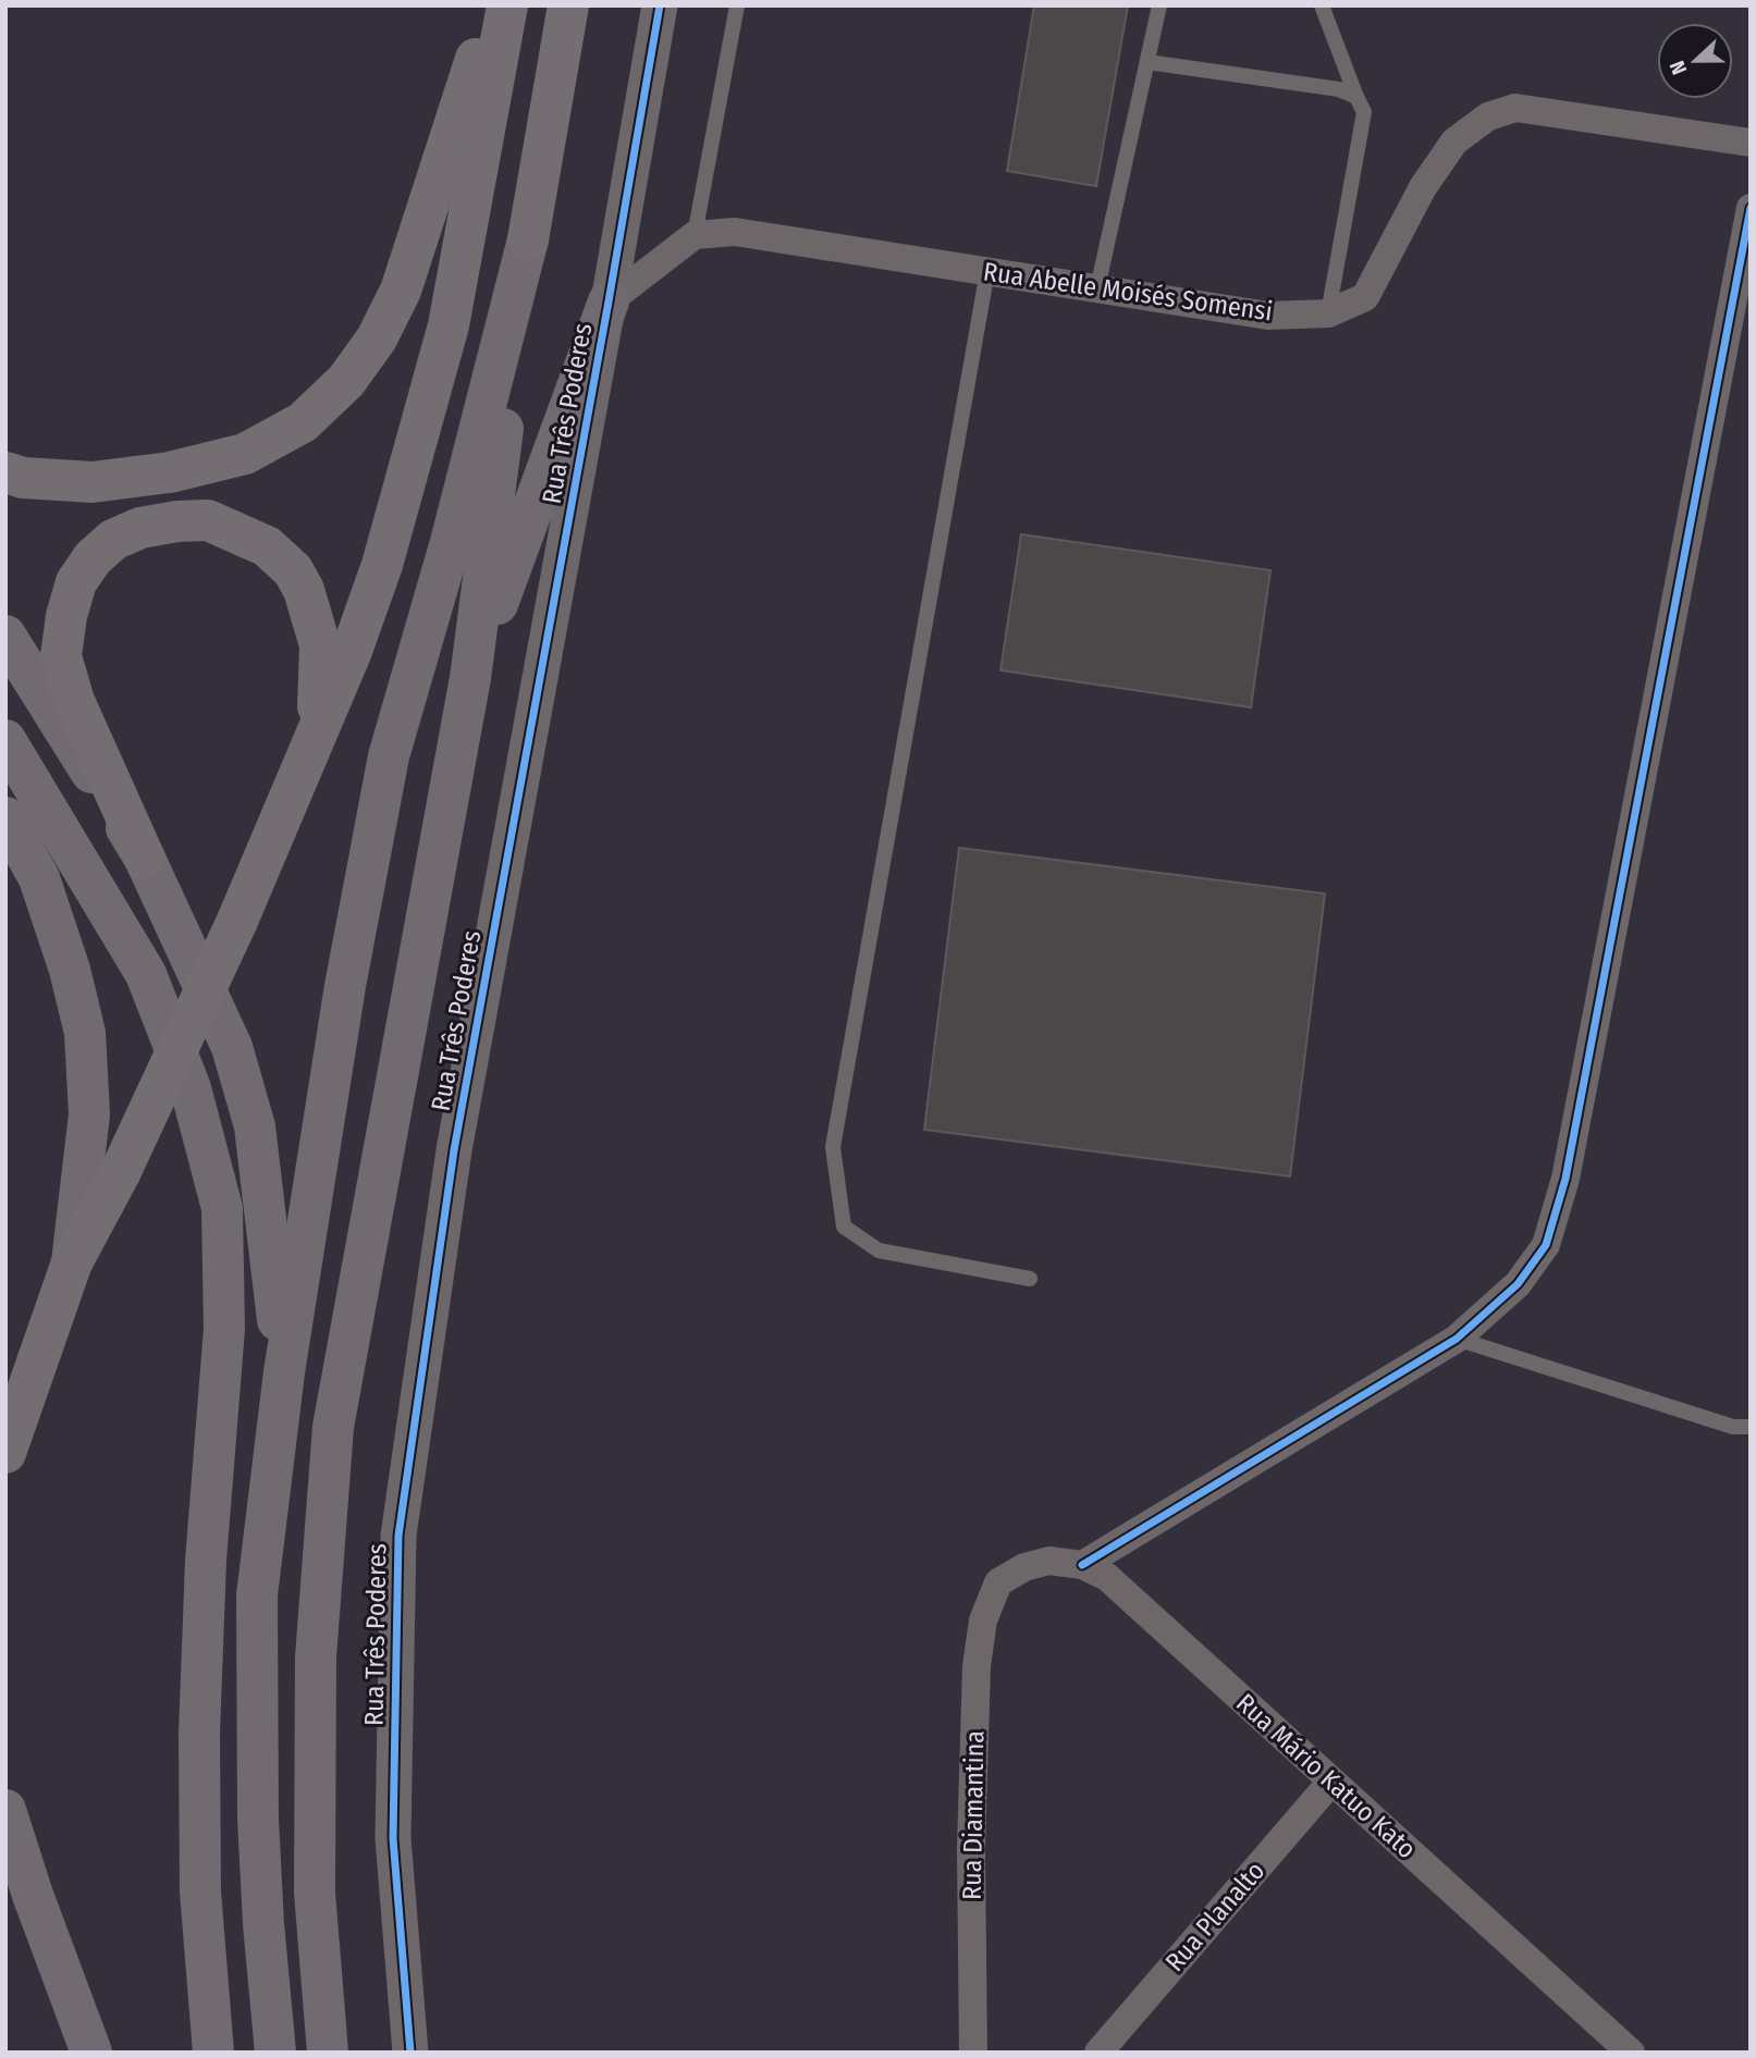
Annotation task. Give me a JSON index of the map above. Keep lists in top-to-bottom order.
{
  "streets": {
    "street": [
      "Rua Abelle Moisés Somensi",
      "Rua Três Poderes",
      "Rua Mário Katuo Kato",
      "Rua Diamantina",
      "Rua Planalto"
    ]
  },
  "crossings": [
    ["Rua Mário Katuo Kato", "Rua Diamantina"],
    ["Rua Mário Katuo Kato", "Rua Planalto"]
  ],
  "north": "left"
}
